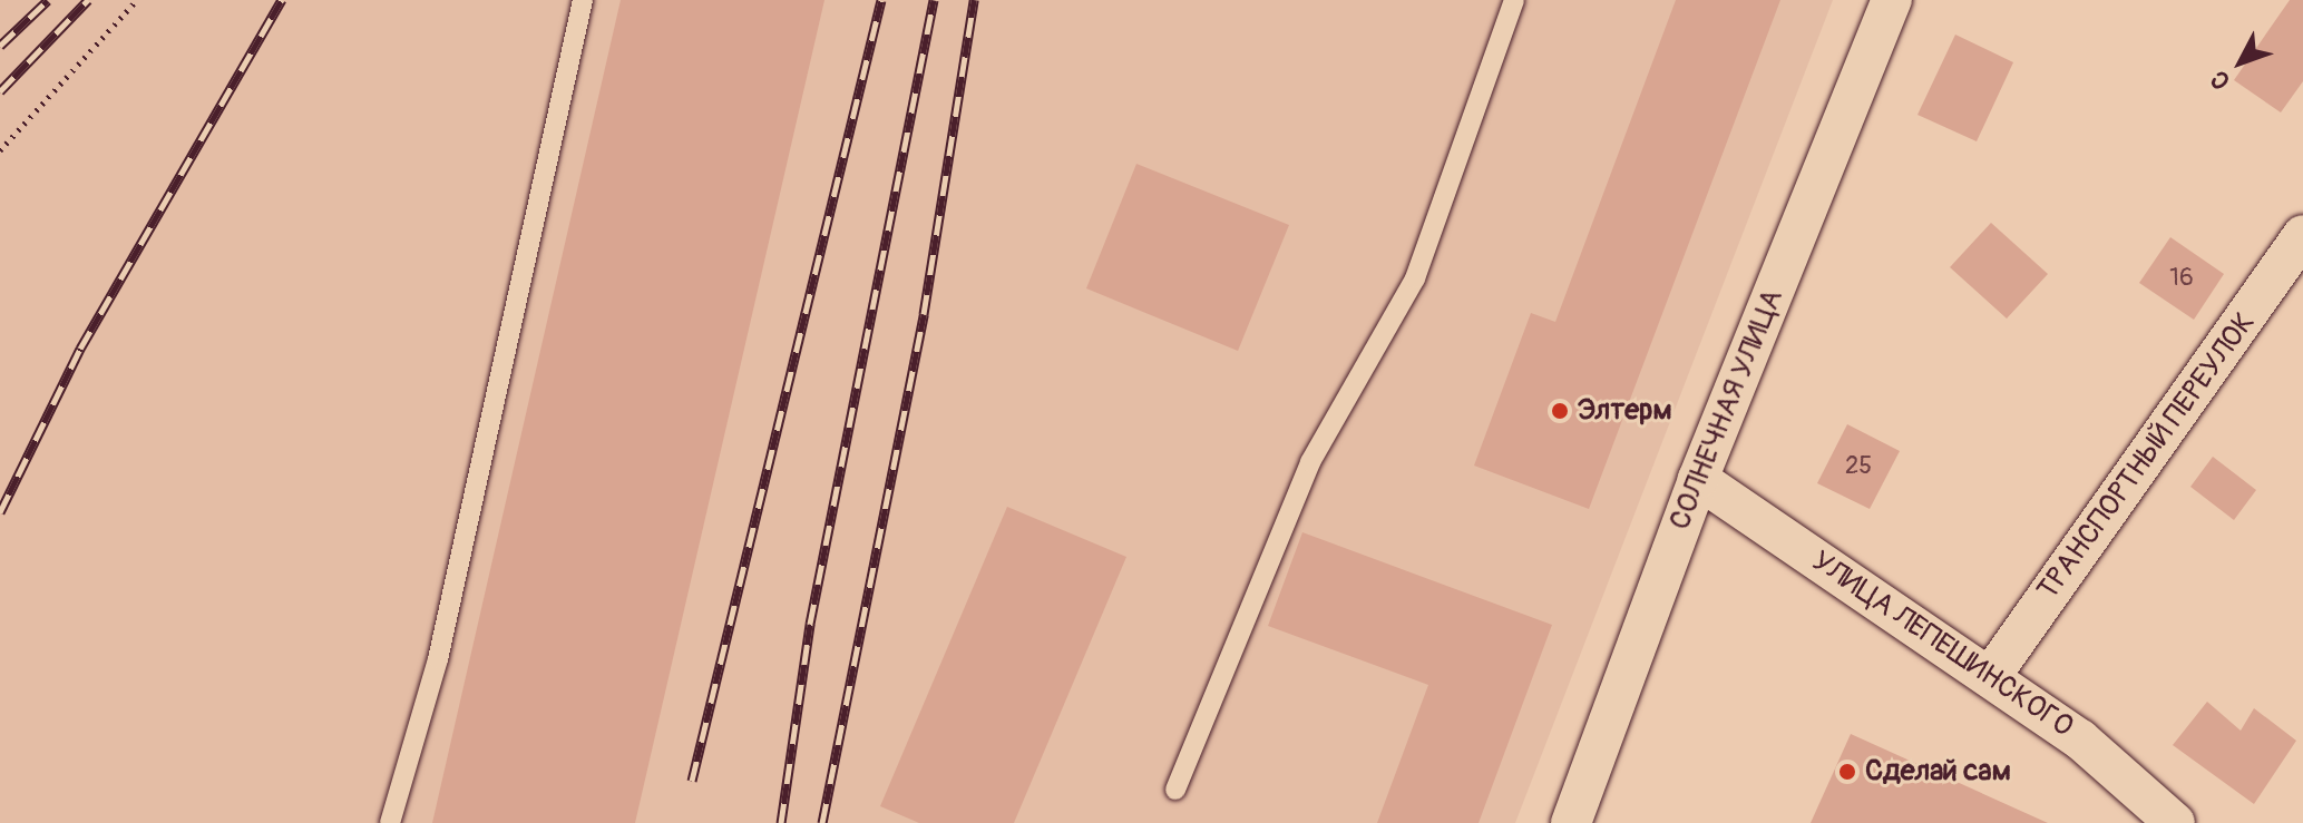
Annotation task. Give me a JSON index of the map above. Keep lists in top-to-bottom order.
{
  "streets": {
    "street": ["СОЛНЕЧНАЯ УЛИЦА", "ТРАНСПОРТНЫЙ ПЕРЕУЛОК", "УЛИЦА ЛЕПЕШИНСКОГО"]
  },
  "crossings": [
    ["СОЛНЕЧНАЯ УЛИЦА", "УЛИЦА ЛЕПЕШИНСКОГО"],
    ["ТРАНСПОРТНЫЙ ПЕРЕУЛОК", "УЛИЦА ЛЕПЕШИНСКОГО"]
  ],
  "places": ["Элтерм", "Сделай сам"],
  "house_numbers": ["16", "25"],
  "north": "bottom left"
}
